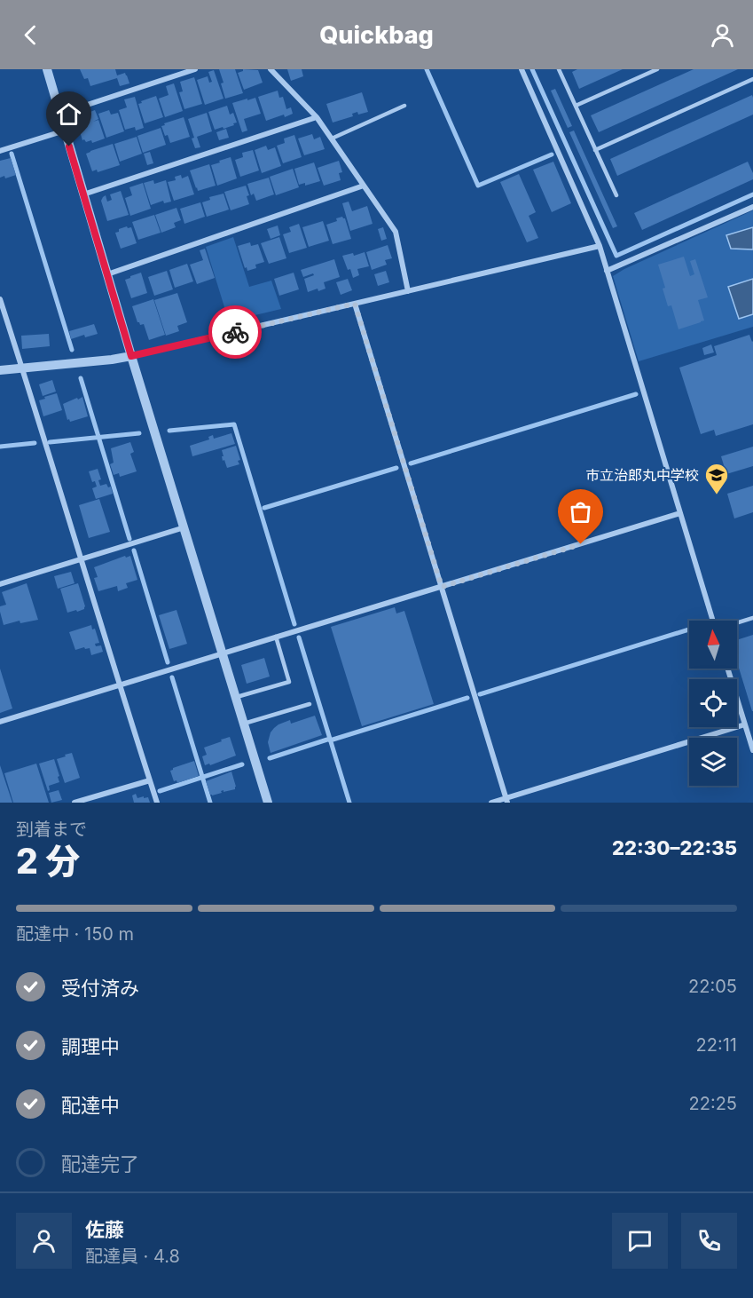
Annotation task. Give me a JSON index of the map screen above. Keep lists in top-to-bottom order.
{
  "places": {
    "school or university": ["市立治郎丸中学校"]
  },
  "north": "top",
  "page": {
    "header": "Quickbag",
    "heading": ["2 分", "到着まで", "22:30–22:35"],
    "panel": ["佐藤", "配達員 · 4.8"],
    "bar": "配達中 · 150 m",
    "list": [
      ["受付済み", "22:05"],
      ["調理中", "22:11"],
      ["配達中", "22:25"],
      "配達完了"
    ]
  }
}
